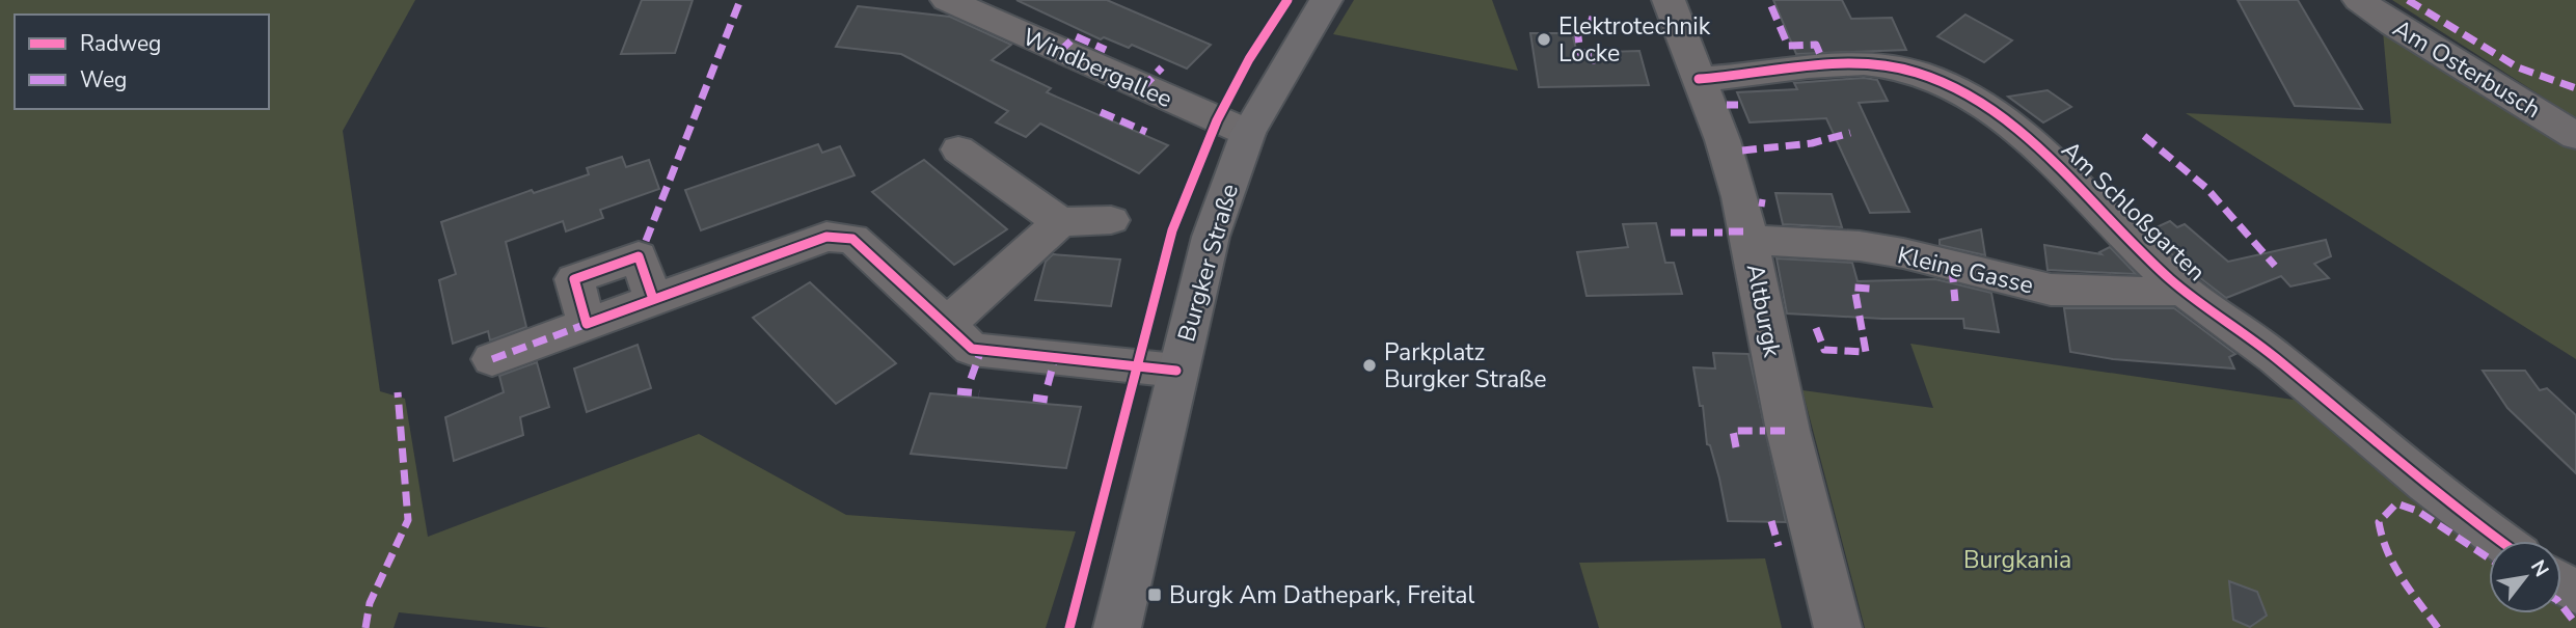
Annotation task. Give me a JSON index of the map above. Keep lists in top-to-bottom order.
{
  "streets": {
    "main road": ["Burgker Straße"],
    "street": [
      "Windbergallee",
      "Am Osterbusch",
      "Am Schloßgarten",
      "Kleine Gasse",
      "Altburgk"
    ]
  },
  "crossings": [
    ["Windbergallee", "Burgker Straße"],
    ["Am Schloßgarten", "Kleine Gasse"],
    ["Am Schloßgarten", "Altburgk"],
    ["Kleine Gasse", "Altburgk"]
  ],
  "parks": ["Burgkania"],
  "places": {
    "other": ["Elektrotechnik Locke", "Parkplatz Burgker Straße"],
    "transit": ["Burgk Am Dathepark, Freital"]
  },
  "legend": ["Radweg", "Weg"],
  "north": "top right"
}
